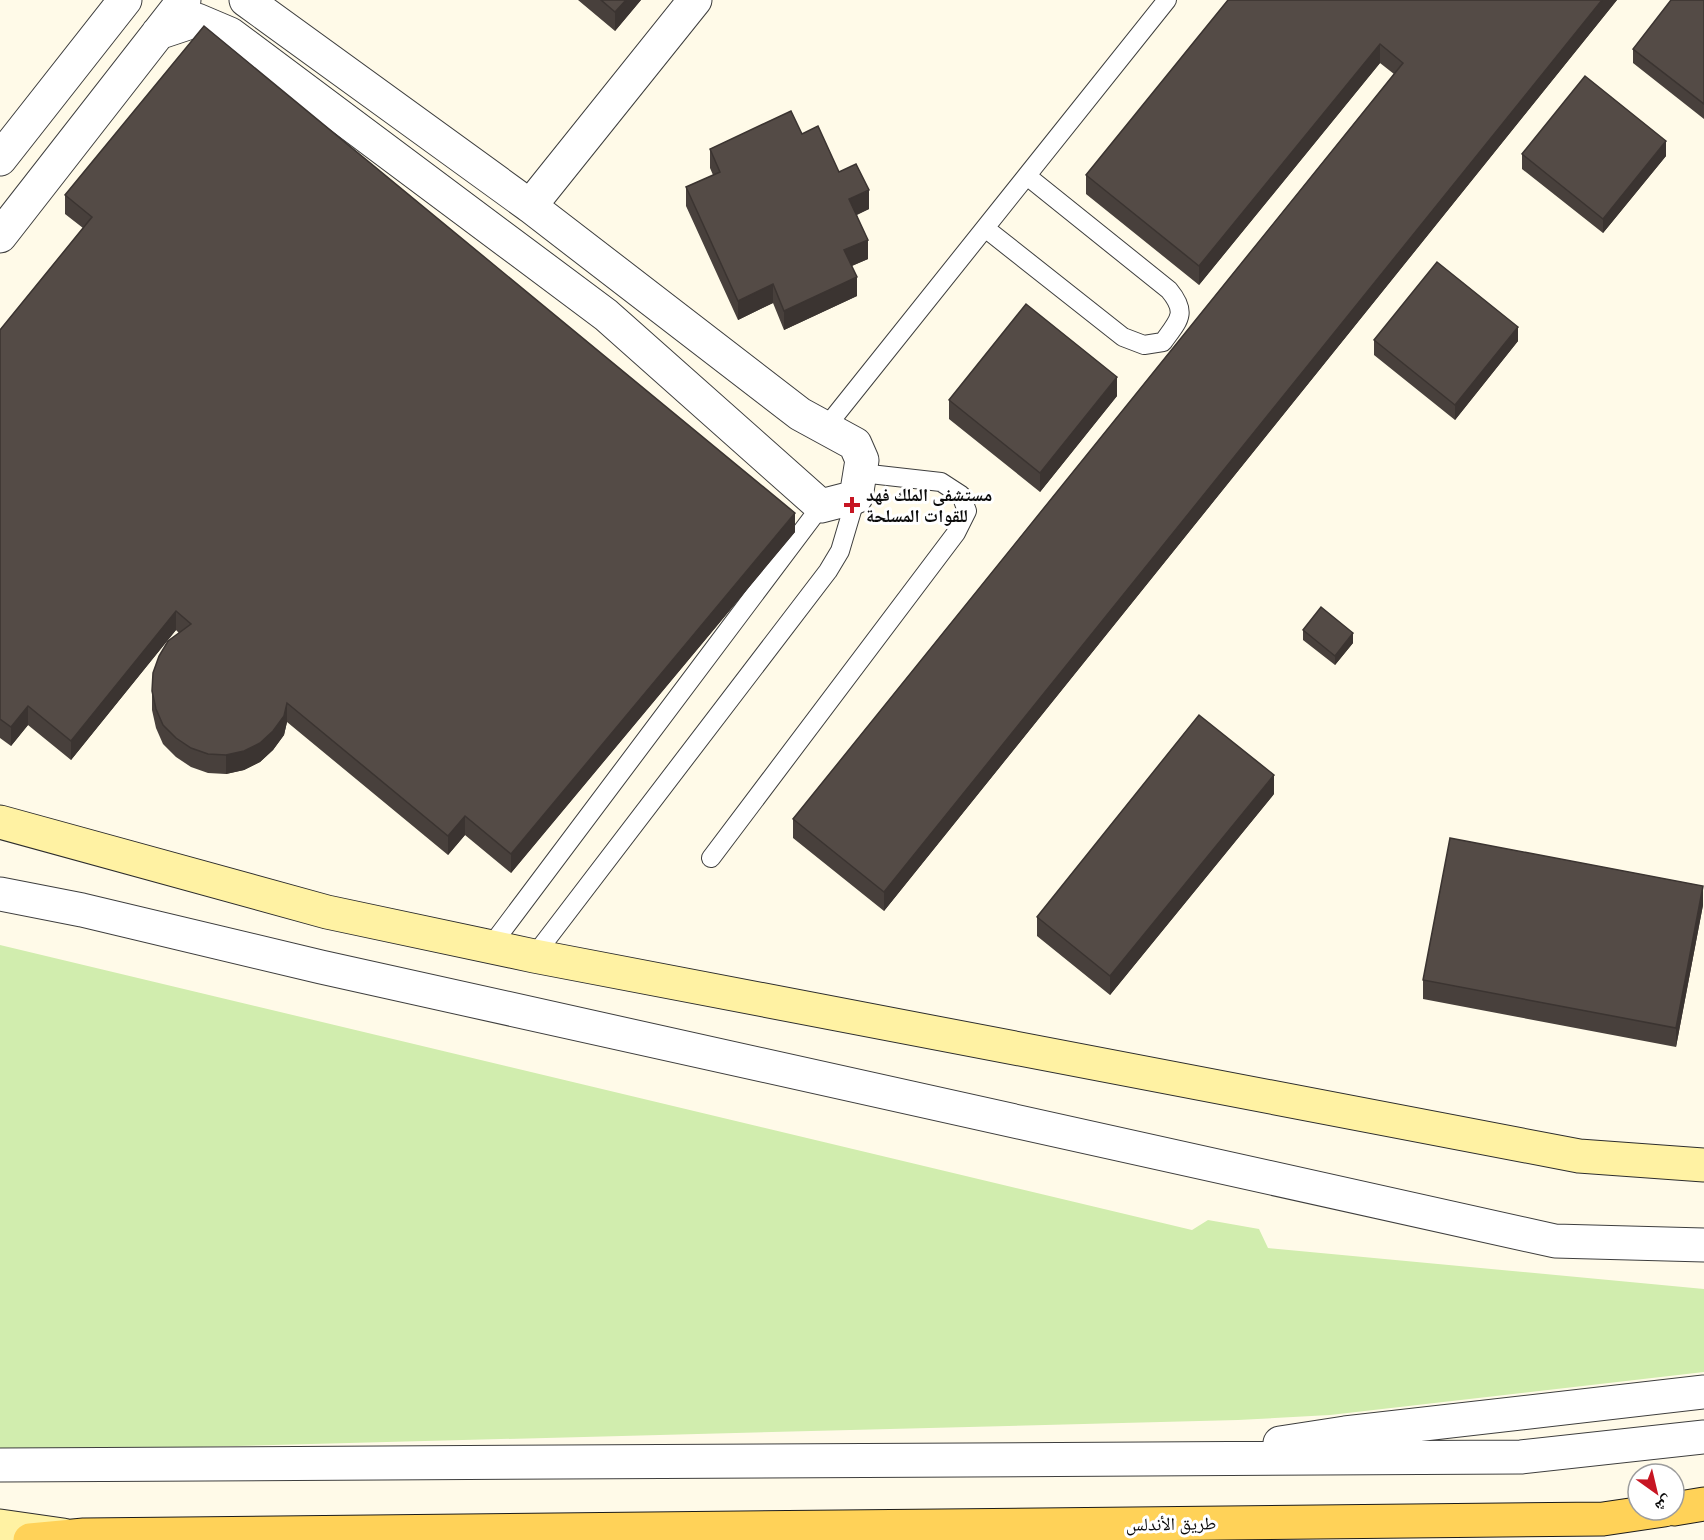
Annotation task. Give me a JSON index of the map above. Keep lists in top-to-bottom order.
{
  "streets": {
    "main road": ["طريق الأندلس"]
  },
  "places": {
    "health": ["مستشفى الملك فهد للقوات المسلحة"]
  },
  "north": "bottom right"
}
